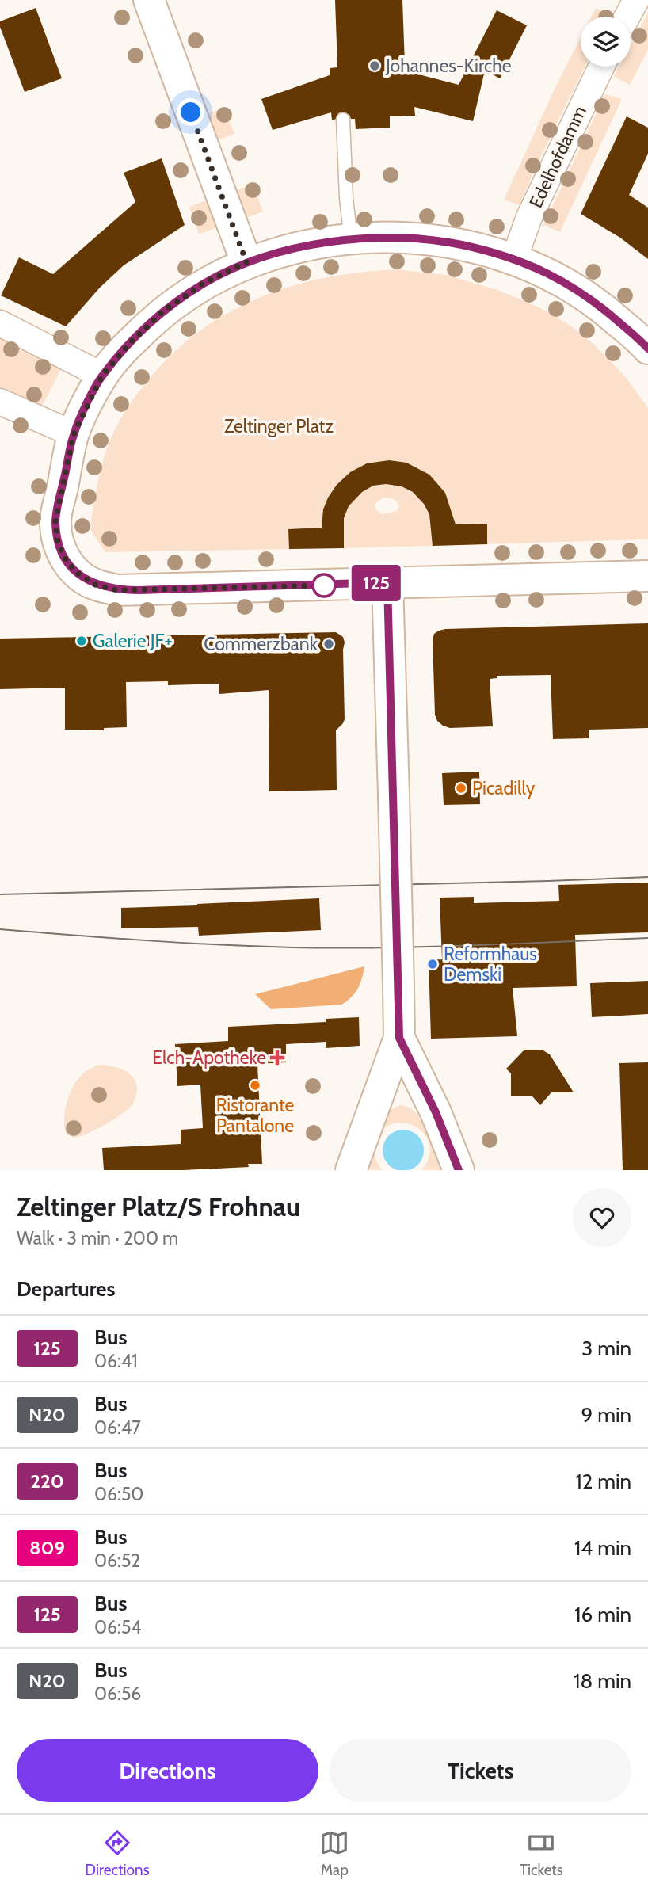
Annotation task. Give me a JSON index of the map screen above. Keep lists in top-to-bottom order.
{
  "streets": {
    "street": ["Edelhofdamm"]
  },
  "parks": ["Zeltinger Platz"],
  "places": {
    "other": [
      "Johannes-Kirche",
      "Galerie JF+",
      "Commerzbank",
      "Picadilly",
      "Reformhaus Demski",
      "Ristorante Pantalone"
    ],
    "health": ["Elch-Apotheke"]
  },
  "lines": ["bus line 125"],
  "page": {
    "on_map": "125",
    "heading": [
      ["Zeltinger Platz/S Frohnau", "Walk · 3 min · 200 m"],
      "Departures"
    ],
    "list": [
      {
        "mark": "125",
        "name": "Bus",
        "note": "06:41",
        "value": "3 min"
      },
      {
        "mark": "N20",
        "name": "Bus",
        "note": "06:47",
        "value": "9 min"
      },
      {
        "mark": "220",
        "name": "Bus",
        "note": "06:50",
        "value": "12 min"
      },
      {
        "mark": "809",
        "name": "Bus",
        "note": "06:52",
        "value": "14 min"
      },
      {
        "mark": "125",
        "name": "Bus",
        "note": "06:54",
        "value": "16 min"
      },
      {
        "mark": "N20",
        "name": "Bus",
        "note": "06:56",
        "value": "18 min"
      }
    ],
    "buttons": ["Directions", "Tickets"],
    "tabs": ["Directions", "Map", "Tickets"]
  }
}
